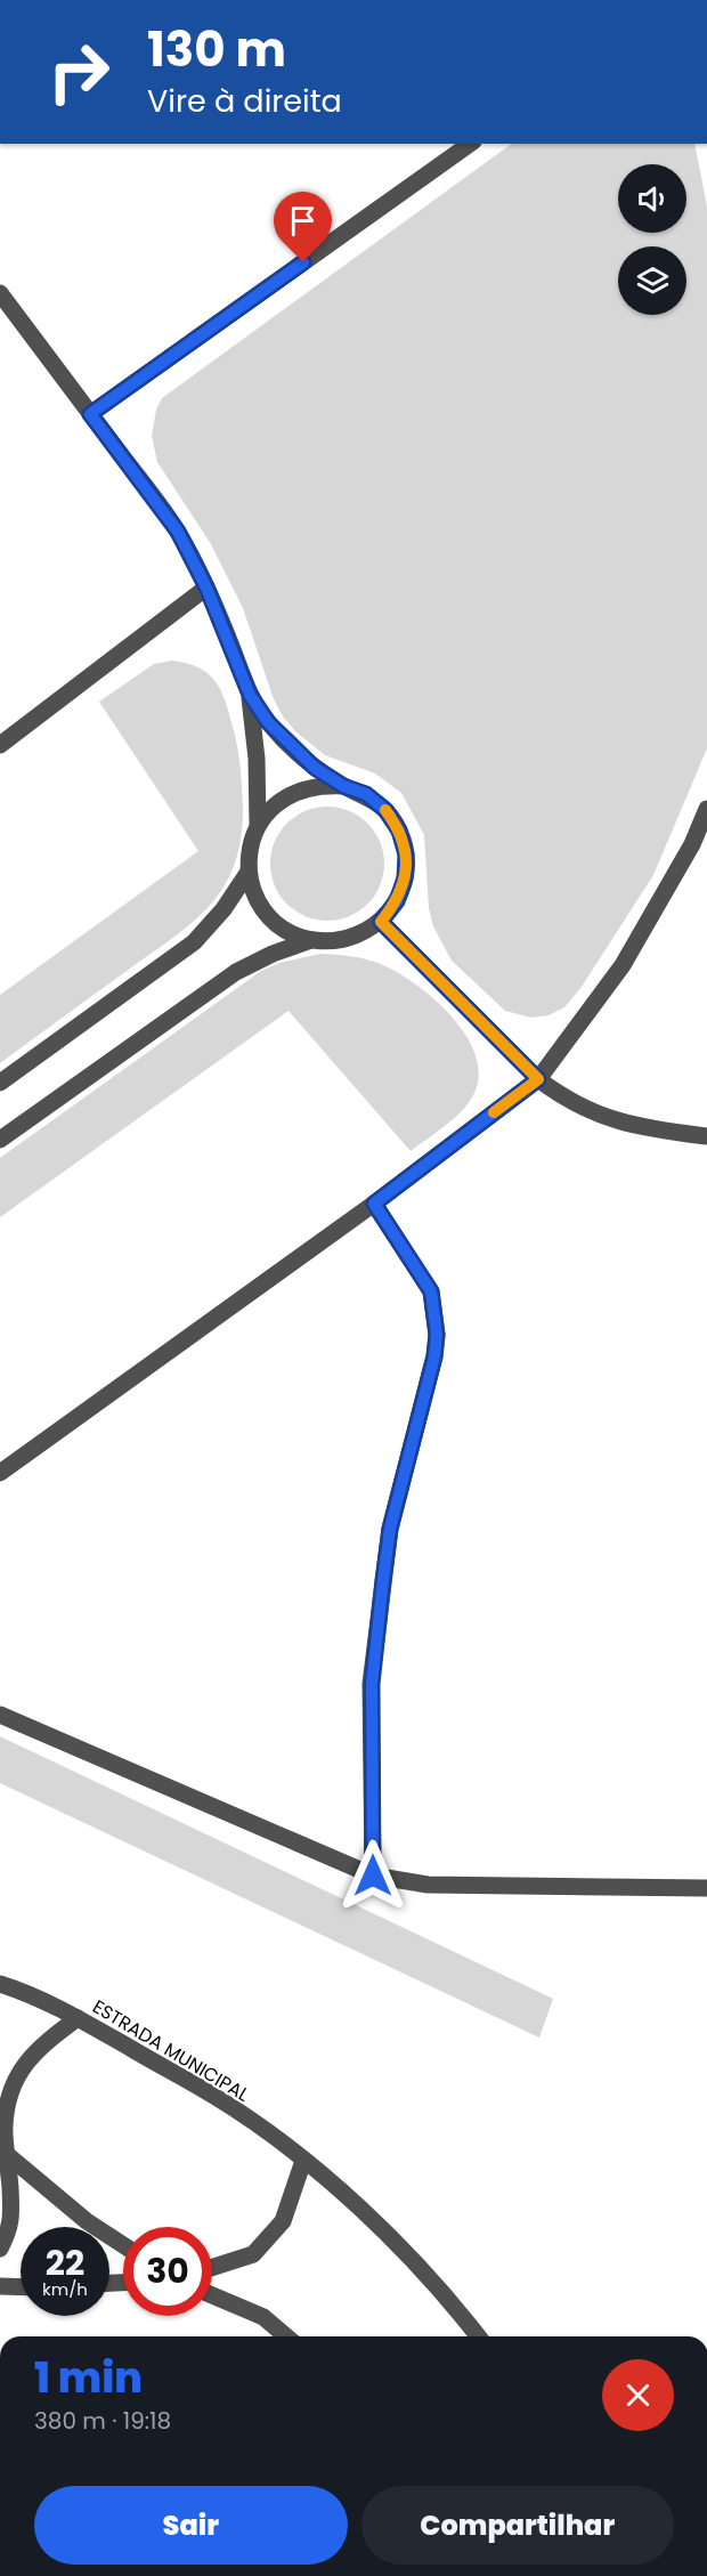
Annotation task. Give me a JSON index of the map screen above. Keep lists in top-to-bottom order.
{
  "streets": {
    "street": ["ESTRADA MUNICIPAL"]
  },
  "page": {
    "turn": ["130 m", "Vire à direita"],
    "speed": "22 km/h",
    "limit": "30",
    "heading": ["1 min", "380 m · 19:18"],
    "buttons": ["Sair", "Compartilhar"]
  }
}
